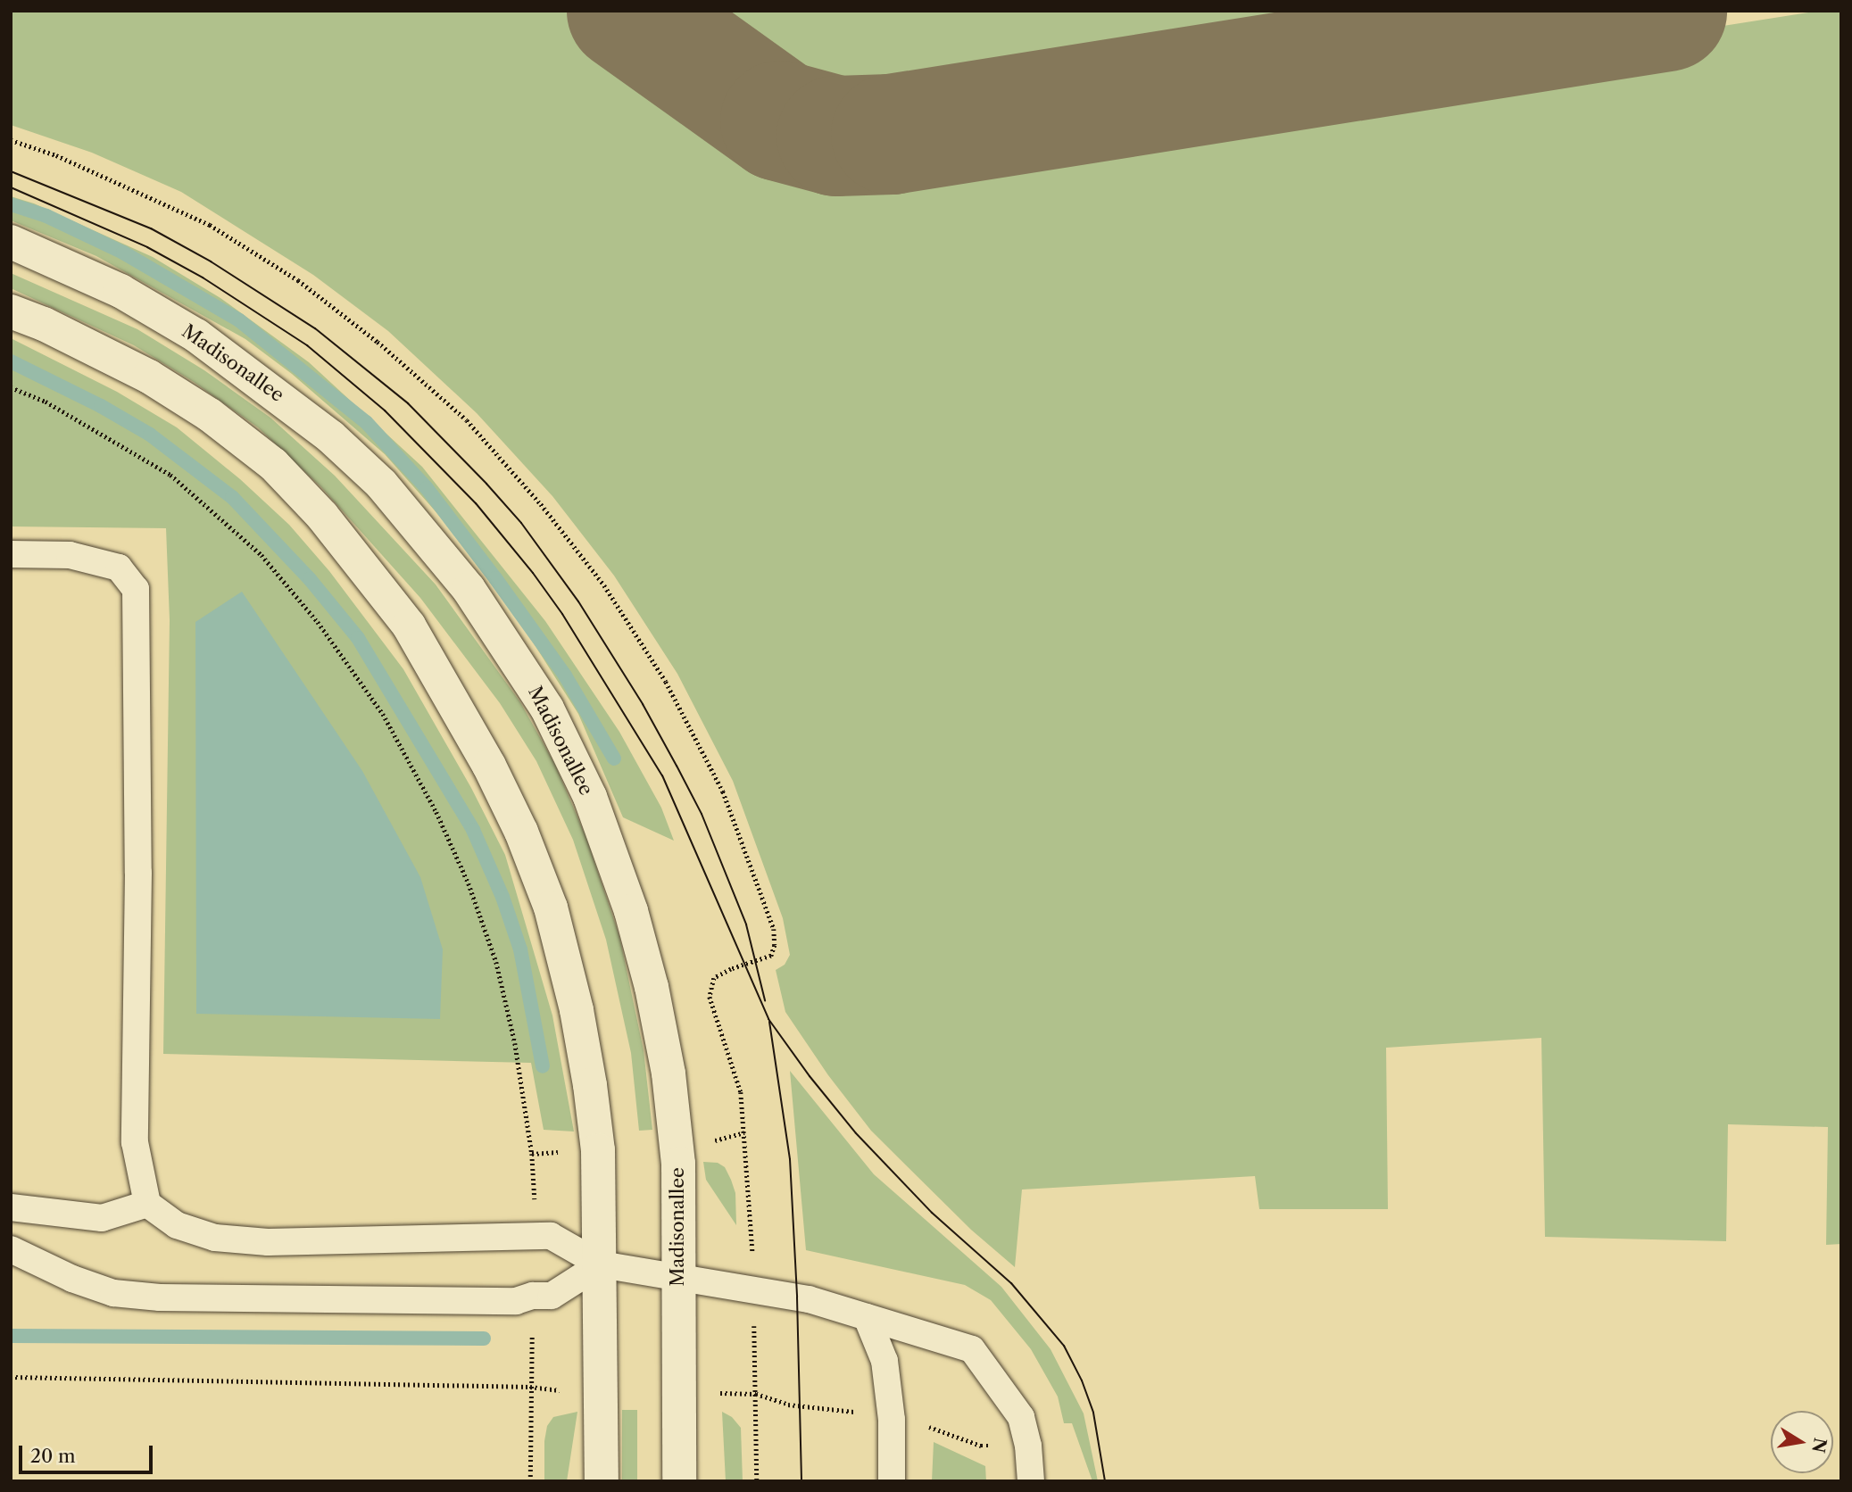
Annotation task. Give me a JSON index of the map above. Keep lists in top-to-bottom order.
{
  "streets": {
    "main road": ["Madisonallee"]
  },
  "scale_bar": "20 m",
  "north": "right"
}
